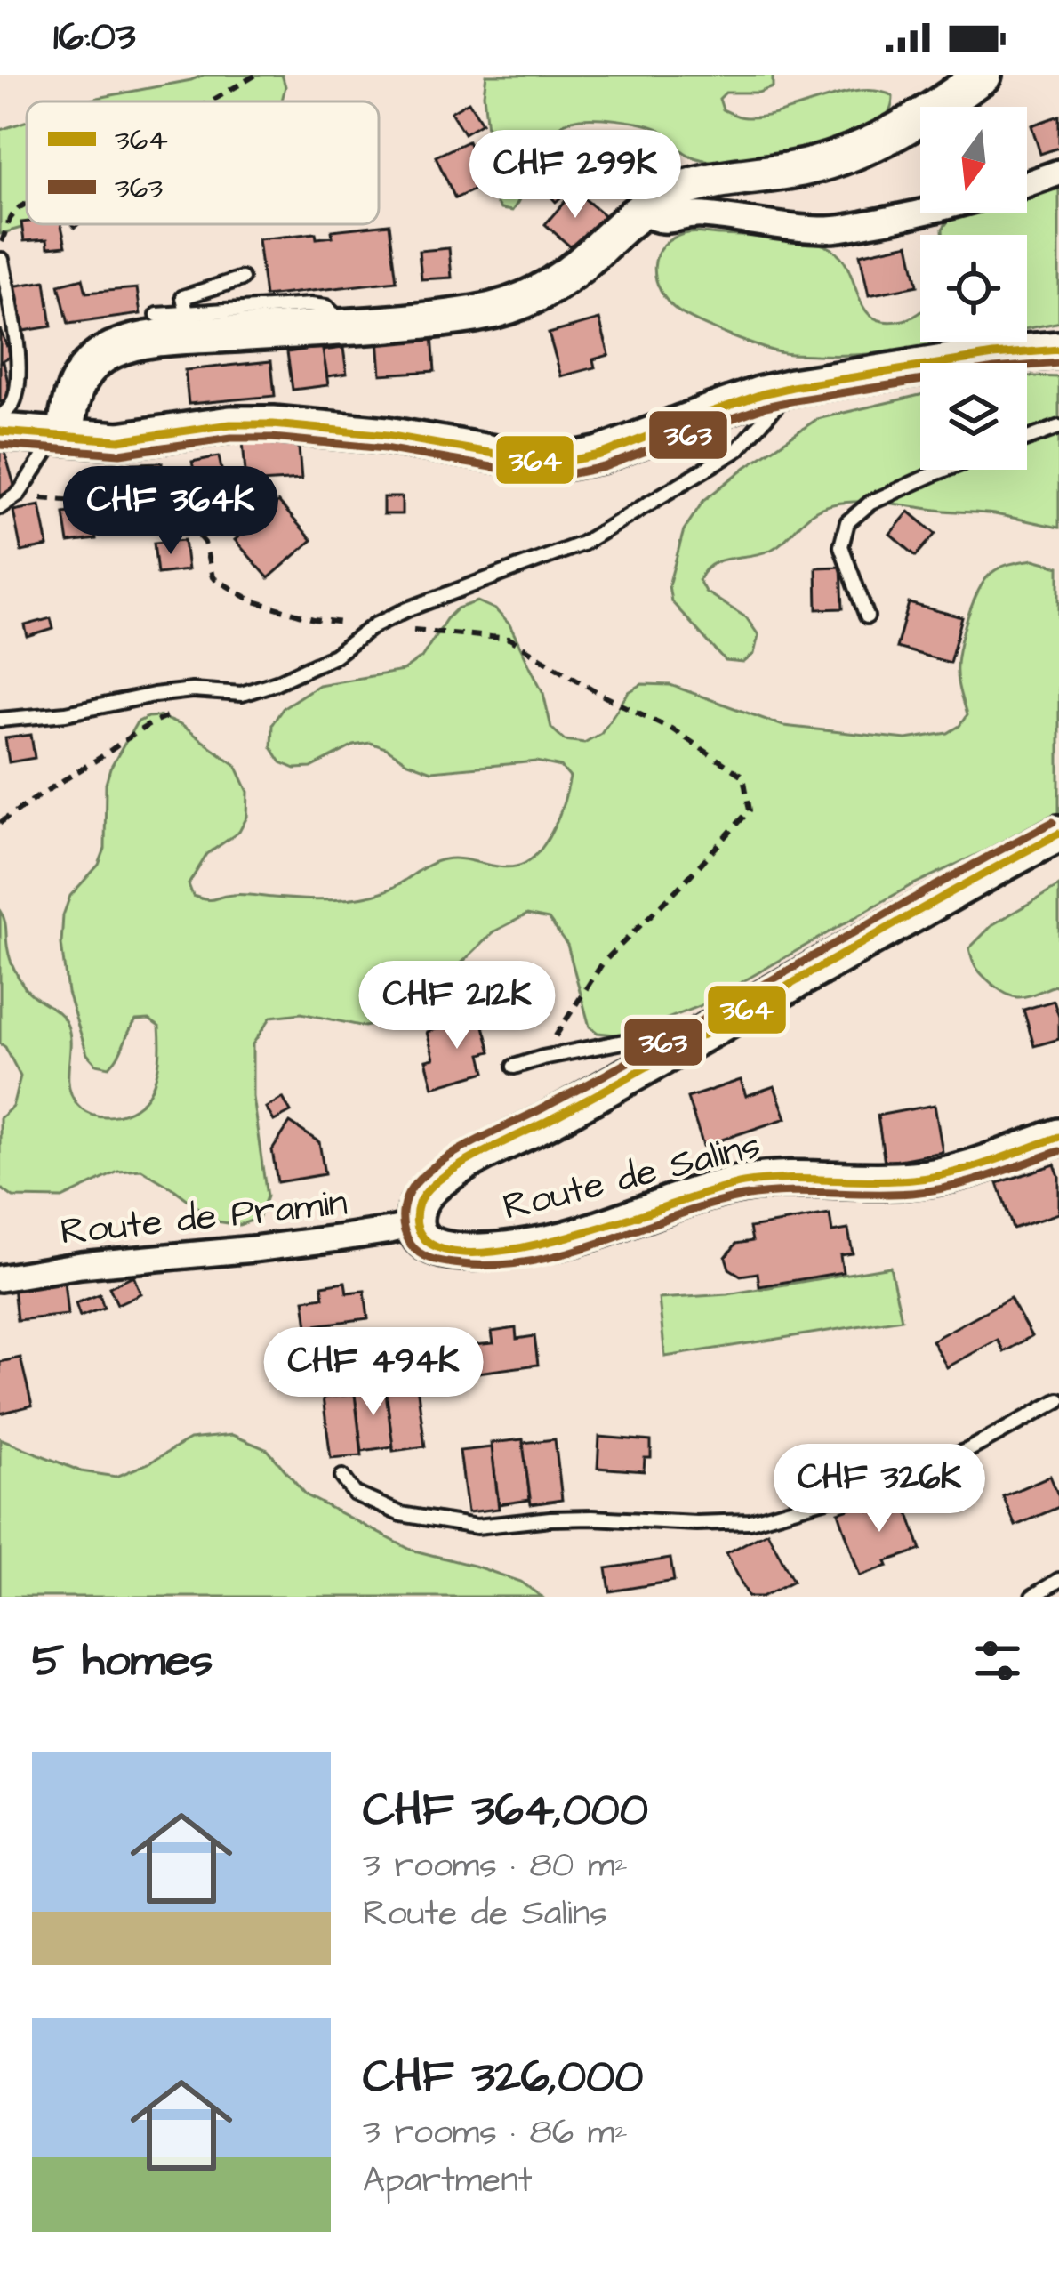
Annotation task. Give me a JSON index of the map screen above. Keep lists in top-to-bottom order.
{
  "streets": {
    "street": ["Route de Salins", "Route de Pramin"]
  },
  "crossings": [
    ["Route de Salins", "Route de Pramin"]
  ],
  "lines": ["transit line 364", "transit line 363"],
  "legend": ["364", "363"],
  "north": "bottom",
  "page": {
    "status": "16:03",
    "price": [
      "CHF 299K",
      "CHF 364K",
      "CHF 212K",
      "CHF 494K",
      "CHF 326K"
    ],
    "heading": "5 homes",
    "list": [
      {
        "name": "CHF 364,000",
        "note": "3 rooms · 80 m² · Route de Salins"
      },
      {
        "name": "CHF 326,000",
        "note": "3 rooms · 86 m² · Apartment"
      }
    ]
  }
}
